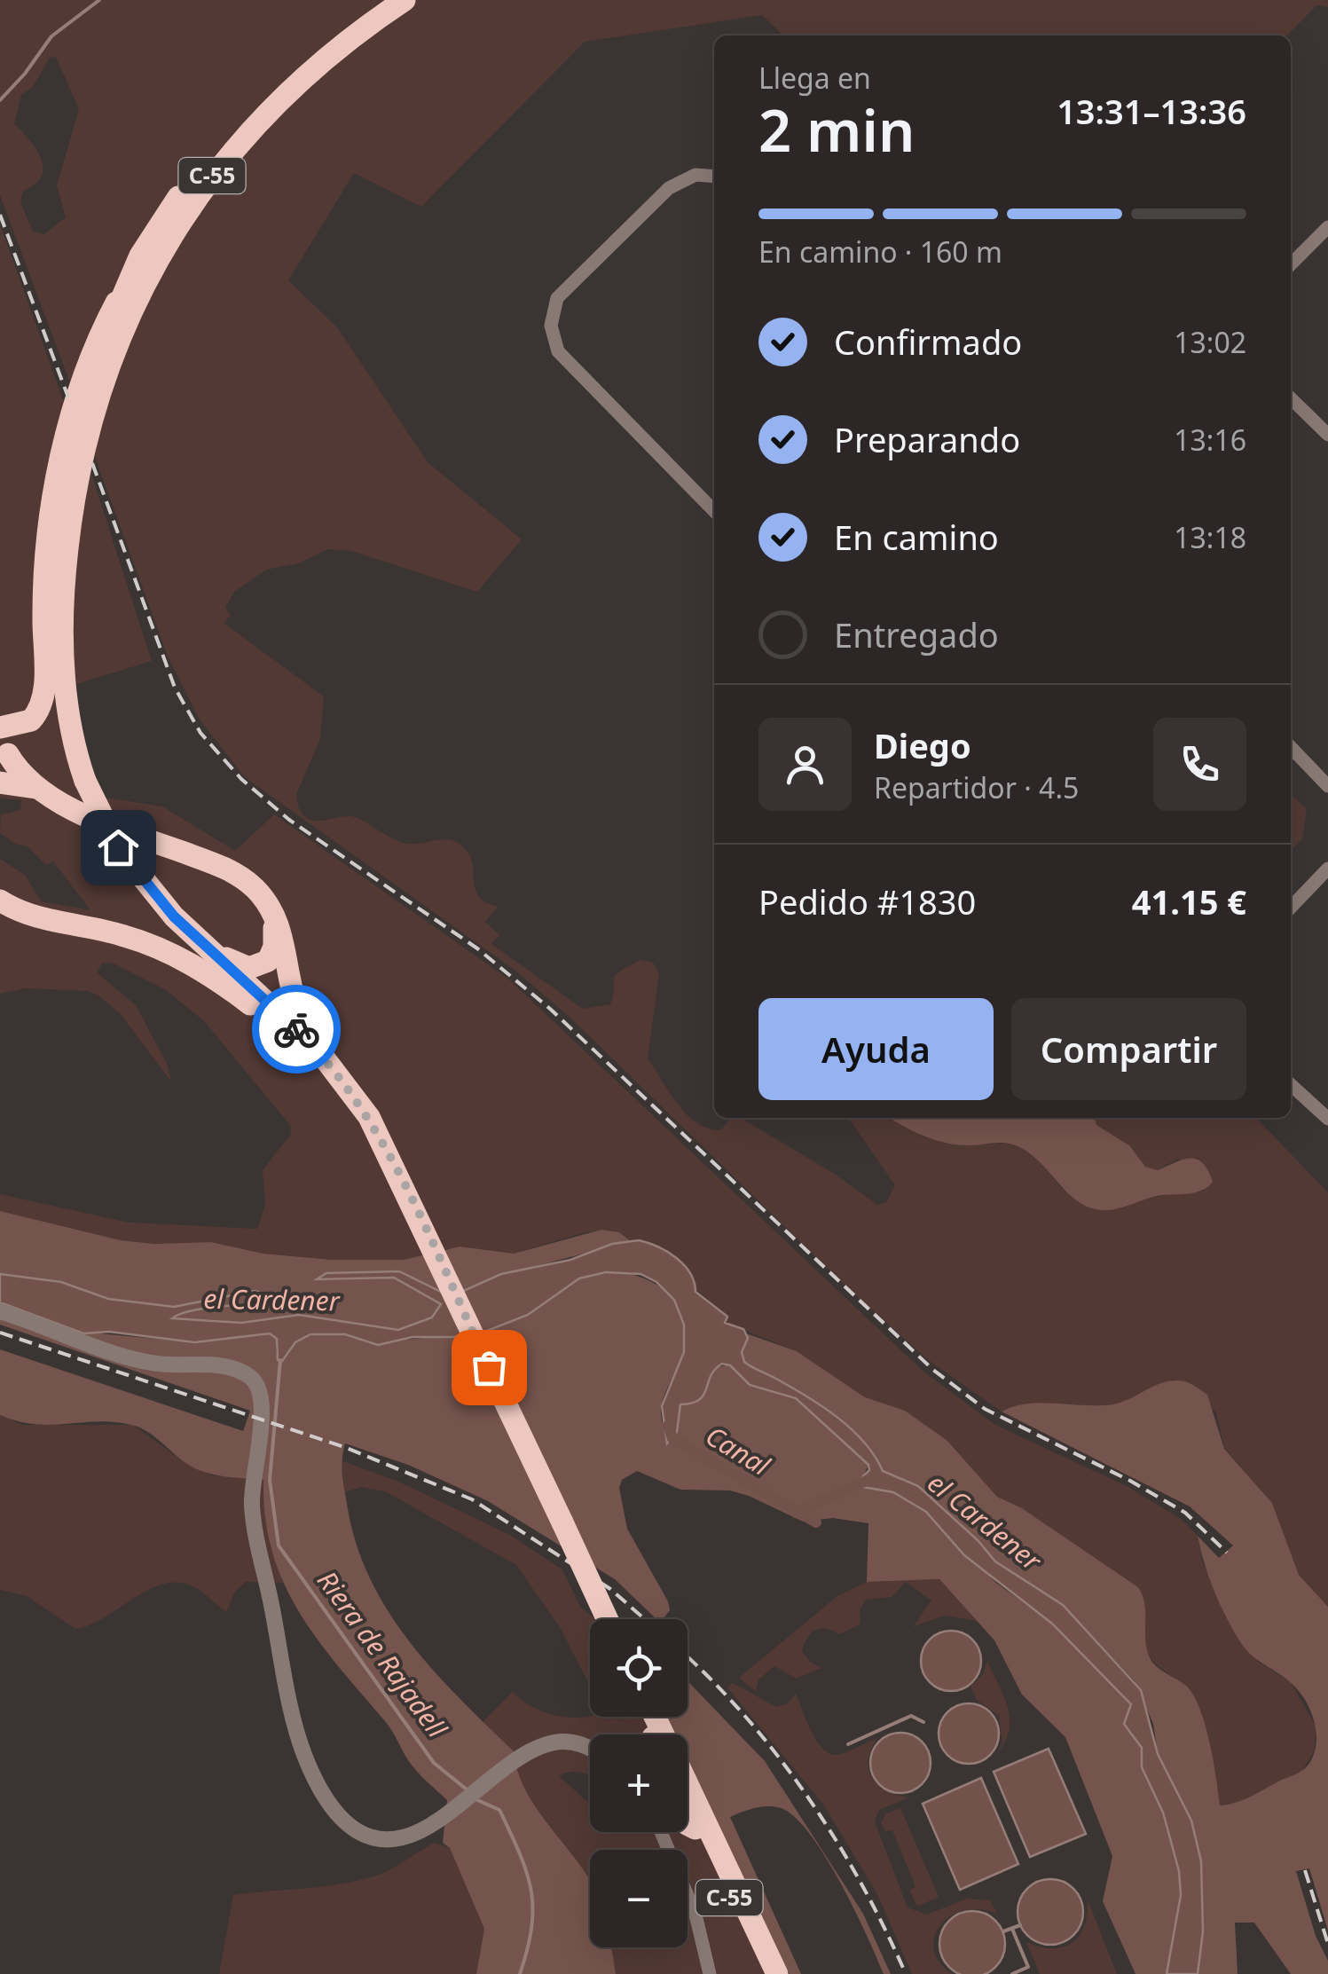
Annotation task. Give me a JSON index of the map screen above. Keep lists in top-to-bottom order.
{
  "streets": {
    "highway": ["C-55"]
  },
  "water": ["el Cardener", "Canal", "Riera de Rajadell"],
  "page": {
    "heading": ["2 min", "Llega en", "13:31–13:36"],
    "panel": [
      "Diego",
      "Repartidor · 4.5",
      "Pedido #1830",
      "41.15 €"
    ],
    "bar": "En camino · 160 m",
    "list": [
      ["Confirmado", "13:02"],
      ["Preparando", "13:16"],
      ["En camino", "13:18"],
      "Entregado"
    ],
    "buttons": ["Ayuda", "Compartir"],
    "map_buttons": ["+", "−"]
  }
}
